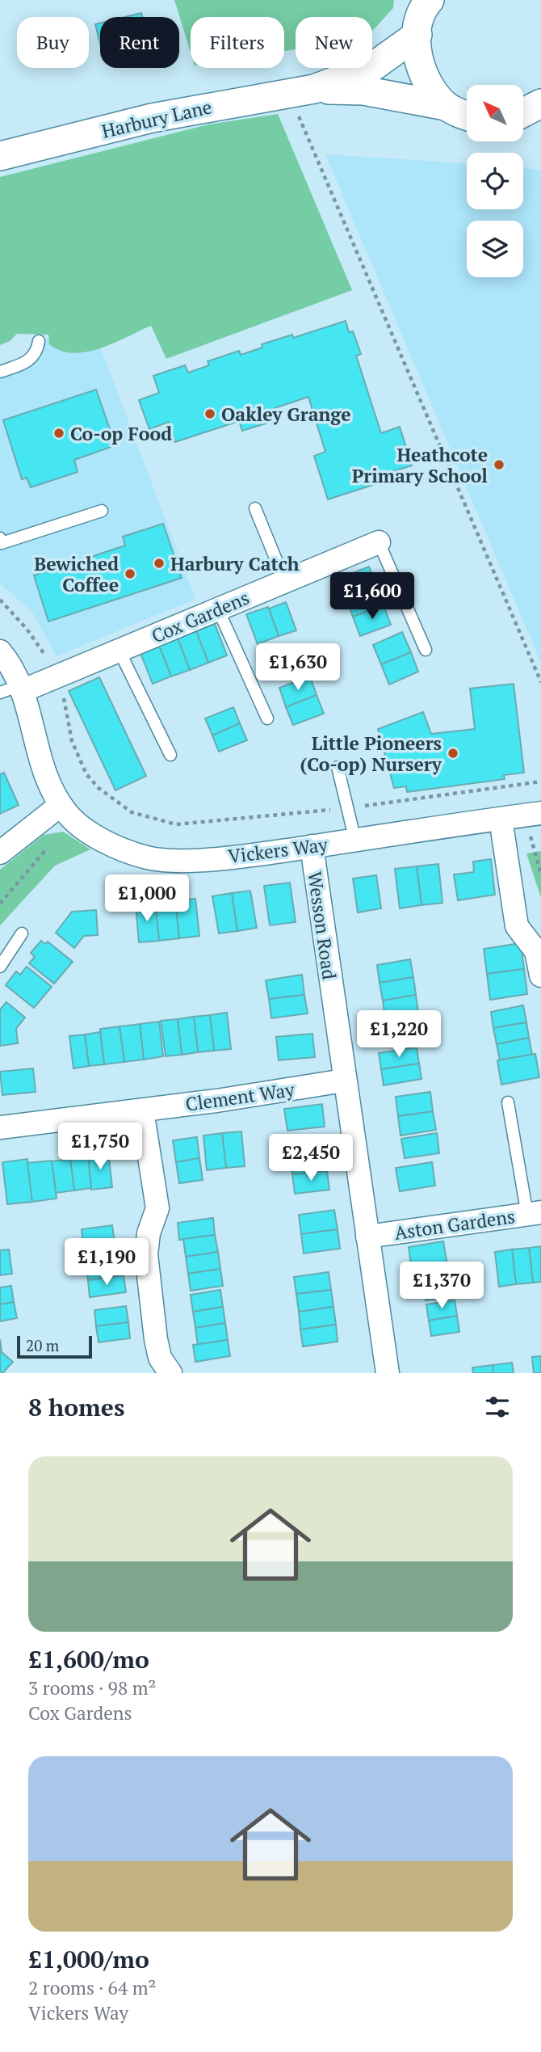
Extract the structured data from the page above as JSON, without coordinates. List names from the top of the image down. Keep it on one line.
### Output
{"streets":{"street":["Harbury Lane","Cox Gardens","Vickers Way","Wesson Road","Clement Way","Aston Gardens"]},"crossings":[["Cox Gardens","Vickers Way"],["Vickers Way","Wesson Road"],["Wesson Road","Clement Way"],["Wesson Road","Aston Gardens"]],"places":["Oakley Grange","Co-op Food","Heathcote Primary School","Harbury Catch","Bewiched Coffee","Little Pioneers (Co-op) Nursery"],"scale_bar":"20 m","north":"top left","page":{"chip":["Buy","Rent","Filters","New"],"price":["£1,600","£1,630","£1,000","£1,220","£1,750","£2,450","£1,190","£1,370"],"scale":"20 m","heading":"8 homes","list":[{"name":"£1,600/mo","note":"3 rooms · 98 m² · Cox Gardens"},{"name":"£1,000/mo","note":"2 rooms · 64 m² · Vickers Way"}]}}
